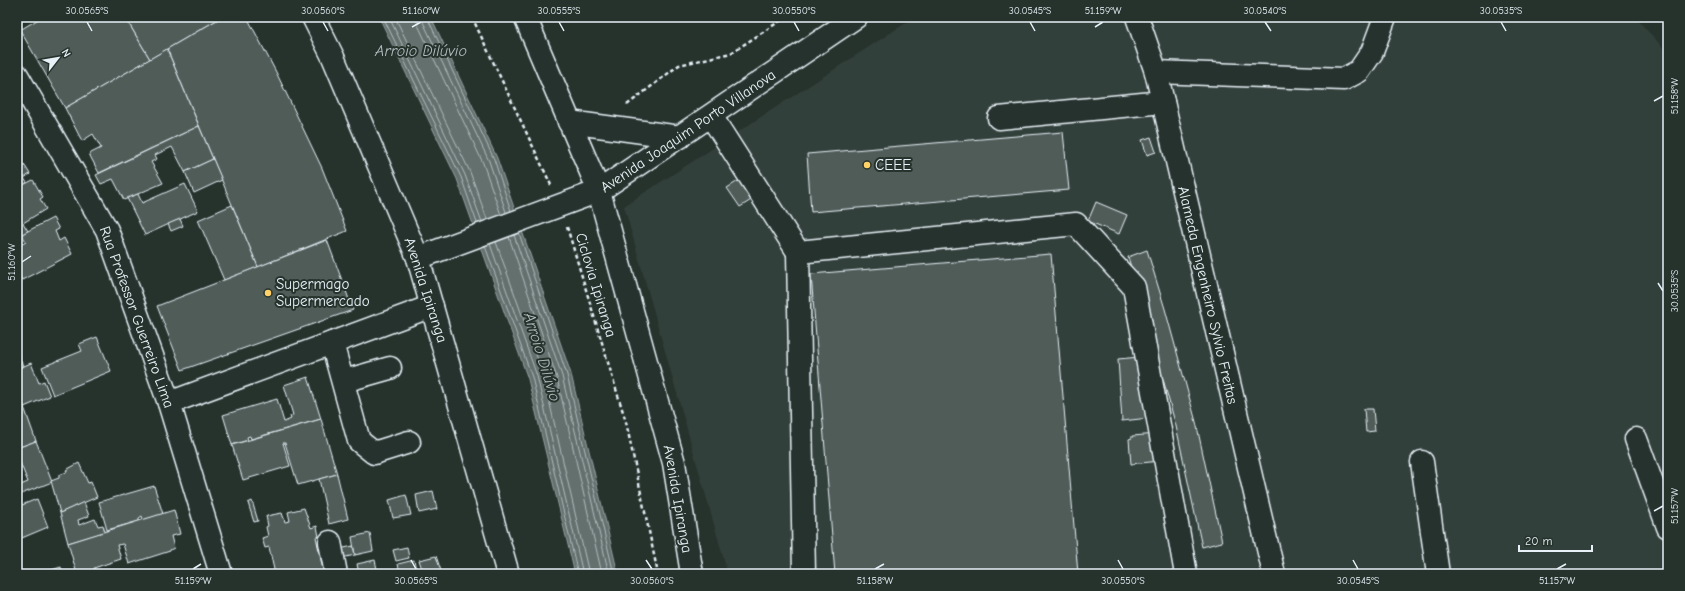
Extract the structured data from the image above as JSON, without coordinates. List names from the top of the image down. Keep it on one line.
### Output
{"streets":{"main road":["Avenida Joaquim Porto Villanova","Avenida Ipiranga","Alameda Engenheiro Sylvio Freitas","Rua Professor Guerreiro Lima"],"path":["Ciclovia Ipiranga"]},"crossings":[["Avenida Joaquim Porto Villanova","Ciclovia Ipiranga"],["Avenida Joaquim Porto Villanova","Avenida Ipiranga"]],"water":["Arroio Dilúvio"],"places":["CEEE","Supermago Supermercado"],"scale_bar":"20 m","north":"top right","coordinates":["30.0565°S","30.0560°S","51.160°W","30.0555°S","30.0550°S","30.0545°S","51.159°W","30.0540°S","30.0535°S","51.158°W","51.157°W"]}
